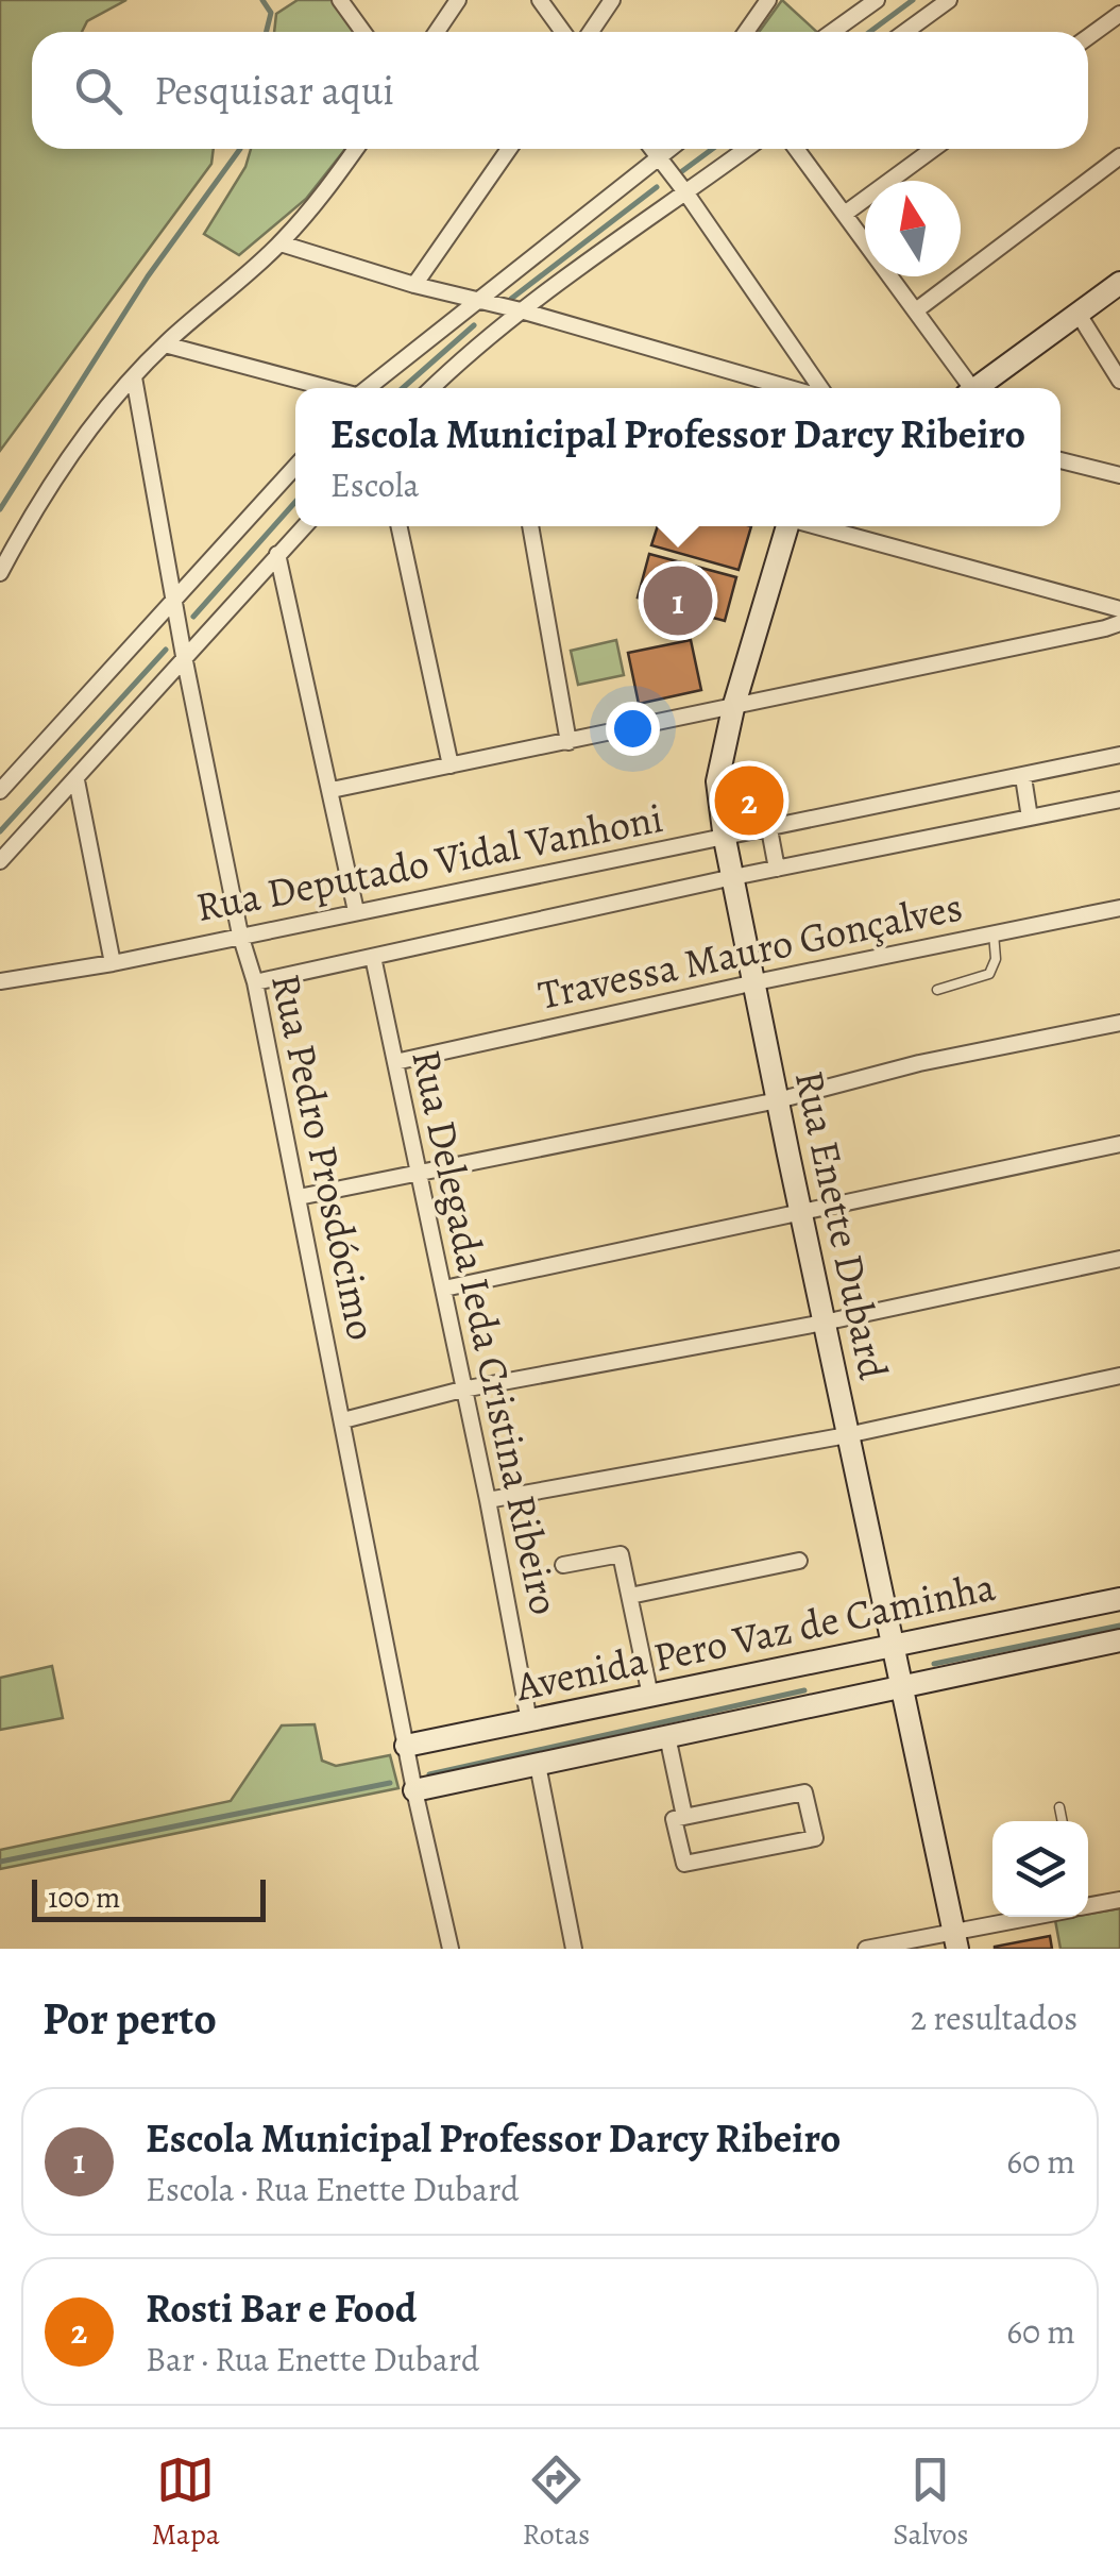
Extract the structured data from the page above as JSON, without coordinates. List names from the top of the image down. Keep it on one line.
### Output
{"streets":{"street":["Rua Deputado Vidal Vanhoni","Travessa Mauro Gonçalves","Rua Pedro Prosdócimo","Rua Enette Dubard","Rua Delegada Ieda Cristina Ribeiro","Avenida Pero Vaz de Caminha"]},"crossings":[["Rua Deputado Vidal Vanhoni","Rua Pedro Prosdócimo"],["Rua Deputado Vidal Vanhoni","Rua Enette Dubard"],["Rua Deputado Vidal Vanhoni","Rua Delegada Ieda Cristina Ribeiro"],["Travessa Mauro Gonçalves","Rua Enette Dubard"],["Travessa Mauro Gonçalves","Rua Delegada Ieda Cristina Ribeiro"],["Rua Pedro Prosdócimo","Avenida Pero Vaz de Caminha"],["Rua Enette Dubard","Avenida Pero Vaz de Caminha"],["Rua Delegada Ieda Cristina Ribeiro","Avenida Pero Vaz de Caminha"]],"scale_bar":"100 m","north":"top","page":{"search":"Pesquisar aqui","popup":["Escola Municipal Professor Darcy Ribeiro","Escola"],"pins":["1","2"],"scale":"100 m","heading":["Por perto","2 resultados"],"list":[{"mark":"1","name":"Escola Municipal Professor Darcy Ribeiro","note":"Escola · Rua Enette Dubard","value":"60 m"},{"mark":"2","name":"Rosti Bar e Food","note":"Bar · Rua Enette Dubard","value":"60 m"}],"nav":["Mapa","Rotas","Salvos"]}}
